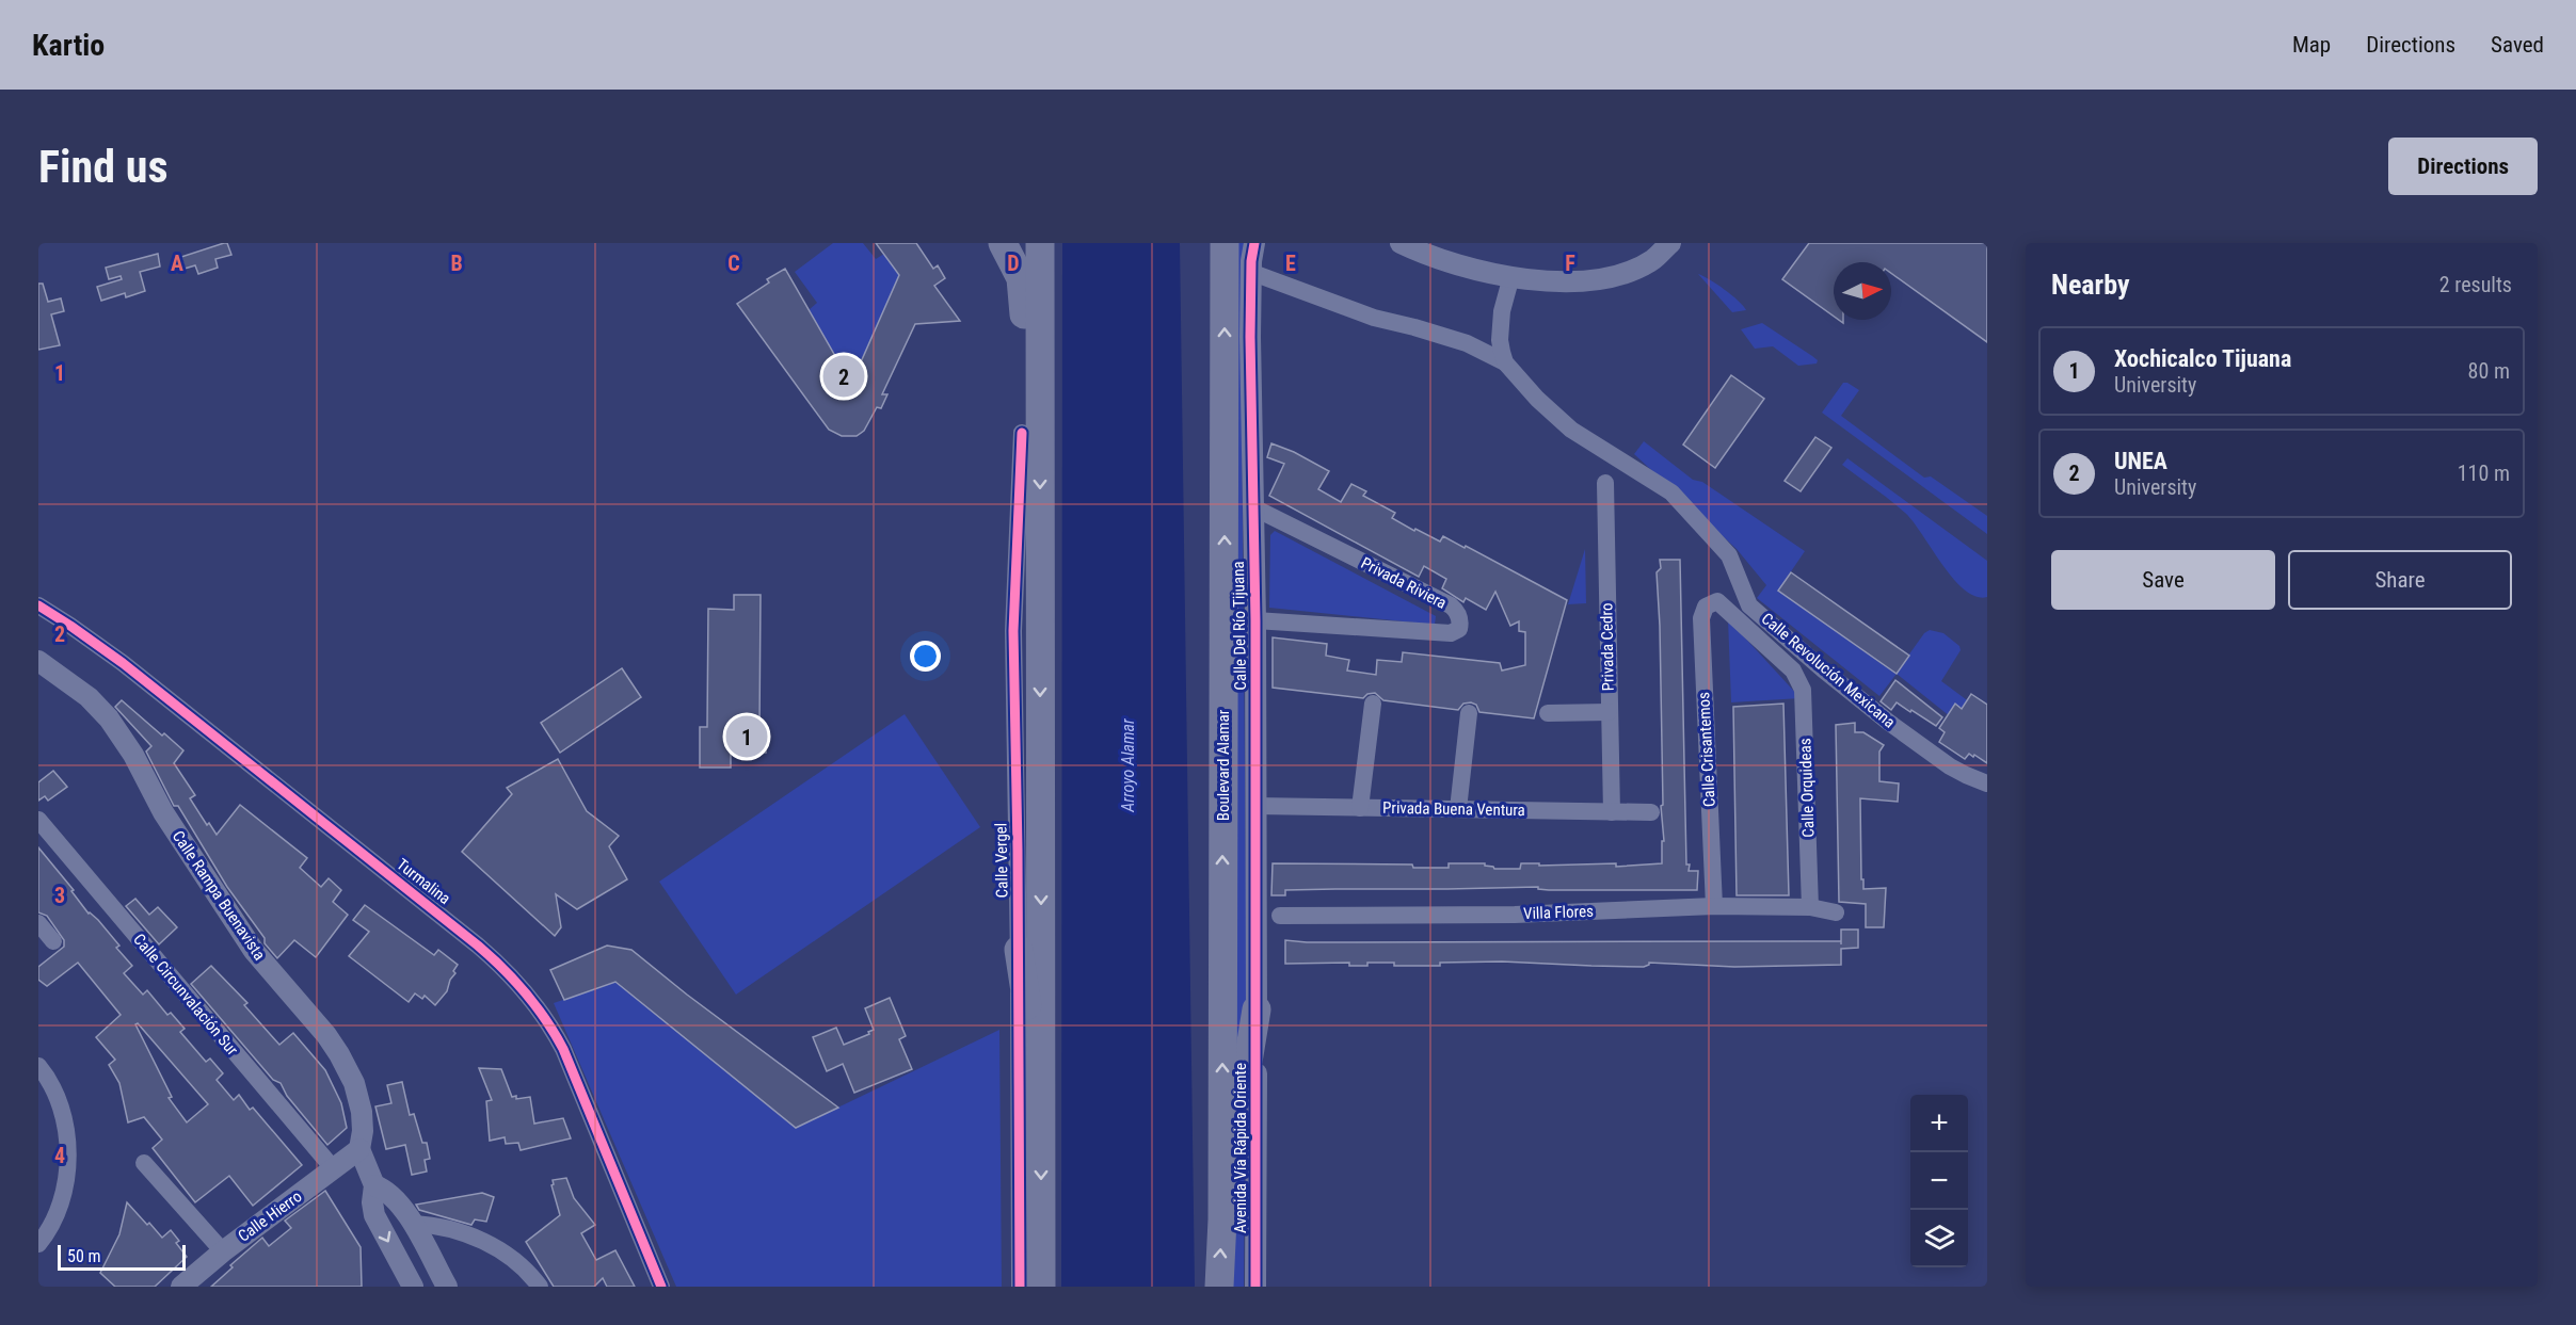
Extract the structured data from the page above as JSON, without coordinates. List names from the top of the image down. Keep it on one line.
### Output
{"streets":{"highway":["Boulevard Alamar"],"street":["Privada Riviera","Calle Del Río Tijuana","Privada Cedro","Calle Revolución Mexicana","Calle Crisantemos","Calle Orquideas","Privada Buena Ventura","Calle Vergel","Turmalina","Calle Rampa Buenavista","Villa Flores","Calle Circunvalación Sur","Avenida Vía Rápida Oriente","Calle Hierro"]},"crossings":[["Privada Riviera","Calle Del Río Tijuana"],["Calle Del Río Tijuana","Privada Buena Ventura"],["Calle Del Río Tijuana","Villa Flores"],["Calle Del Río Tijuana","Avenida Vía Rápida Oriente"],["Privada Cedro","Privada Buena Ventura"],["Calle Crisantemos","Calle Orquideas"],["Calle Crisantemos","Villa Flores"],["Calle Orquideas","Villa Flores"],["Calle Rampa Buenavista","Calle Hierro"],["Calle Circunvalación Sur","Calle Hierro"]],"water":["Arroyo Alamar"],"scale_bar":"50 m","north":"right","page":{"header":"Kartio","nav":["Map","Directions","Saved"],"buttons":["Directions",["Save","Share"]],"title":"Find us","heading":["Nearby","2 results"],"list":[{"mark":"1","name":"Xochicalco Tijuana","note":"University","value":"80 m"},{"mark":"2","name":"UNEA","note":"University","value":"110 m"}],"pins":["2","1"],"map_buttons":["+","−"],"scale":"50 m"},"grid":{"columns":["A","B","C","D","E","F"],"rows":["1","2","3","4"]}}
